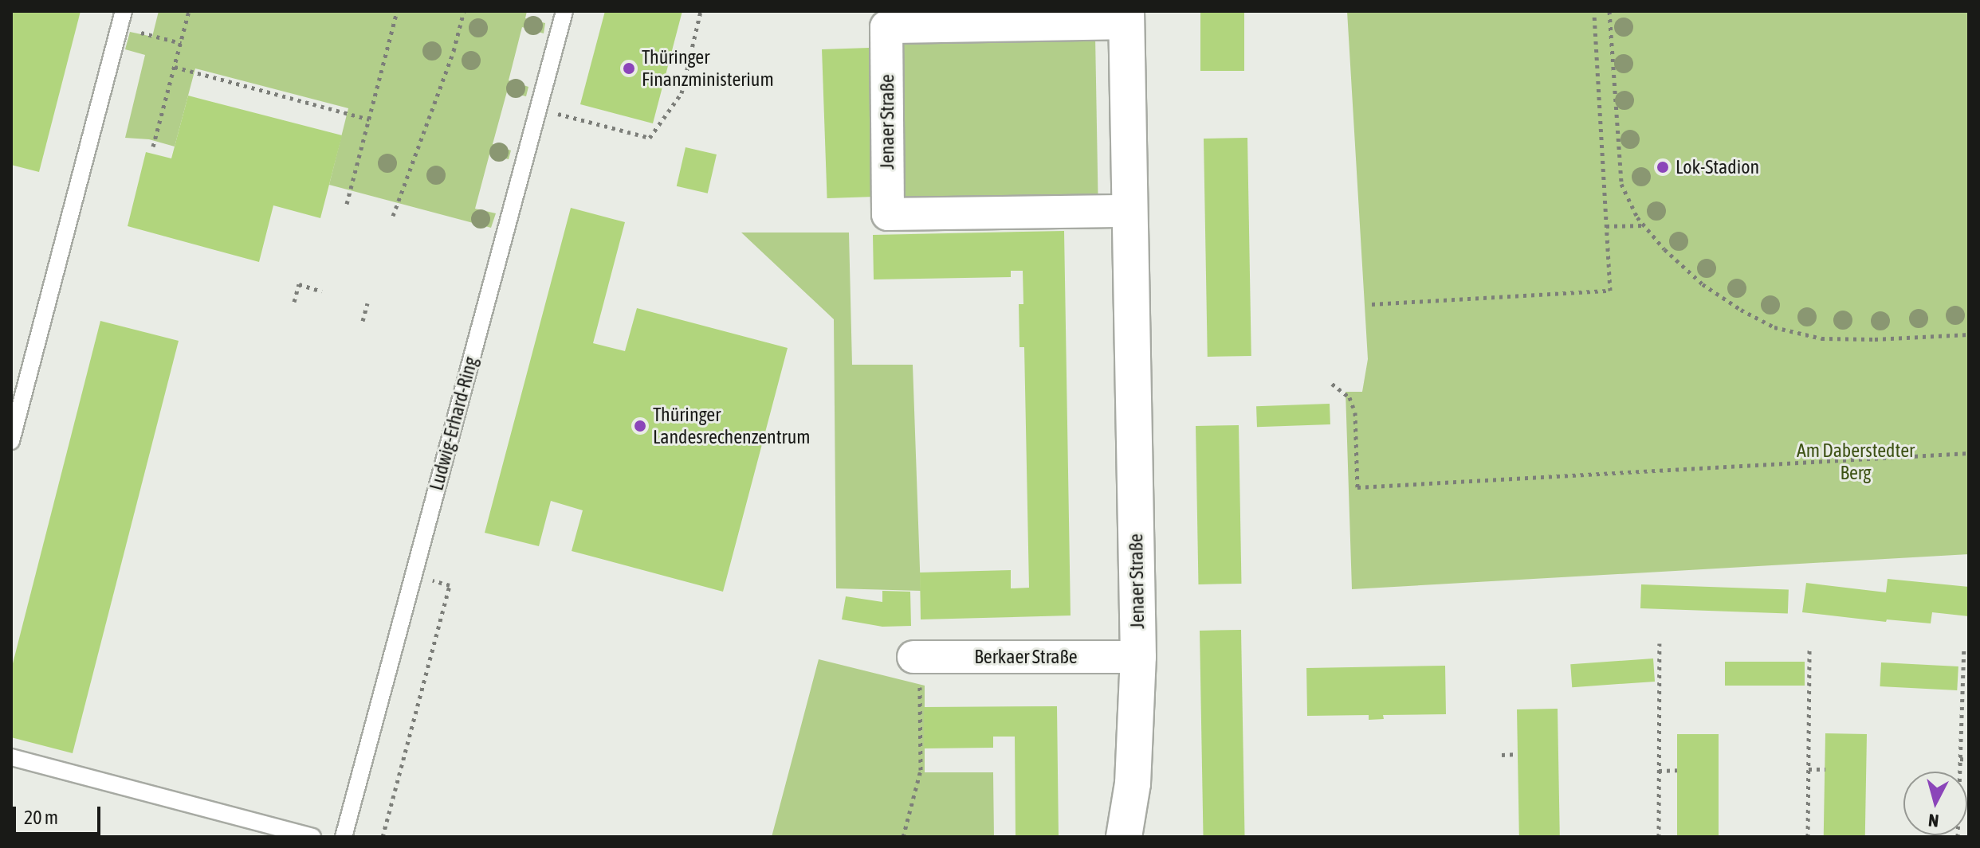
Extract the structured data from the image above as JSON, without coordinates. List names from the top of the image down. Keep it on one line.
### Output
{"streets":{"street":["Jenaer Straße","Berkaer Straße"],"lane":["Ludwig-Erhard-Ring"]},"crossings":[["Jenaer Straße","Berkaer Straße"]],"parks":["Am Daberstedter Berg"],"places":["Thüringer Finanzministerium","Lok-Stadion","Thüringer Landesrechenzentrum"],"scale_bar":"20 m","north":"bottom"}
